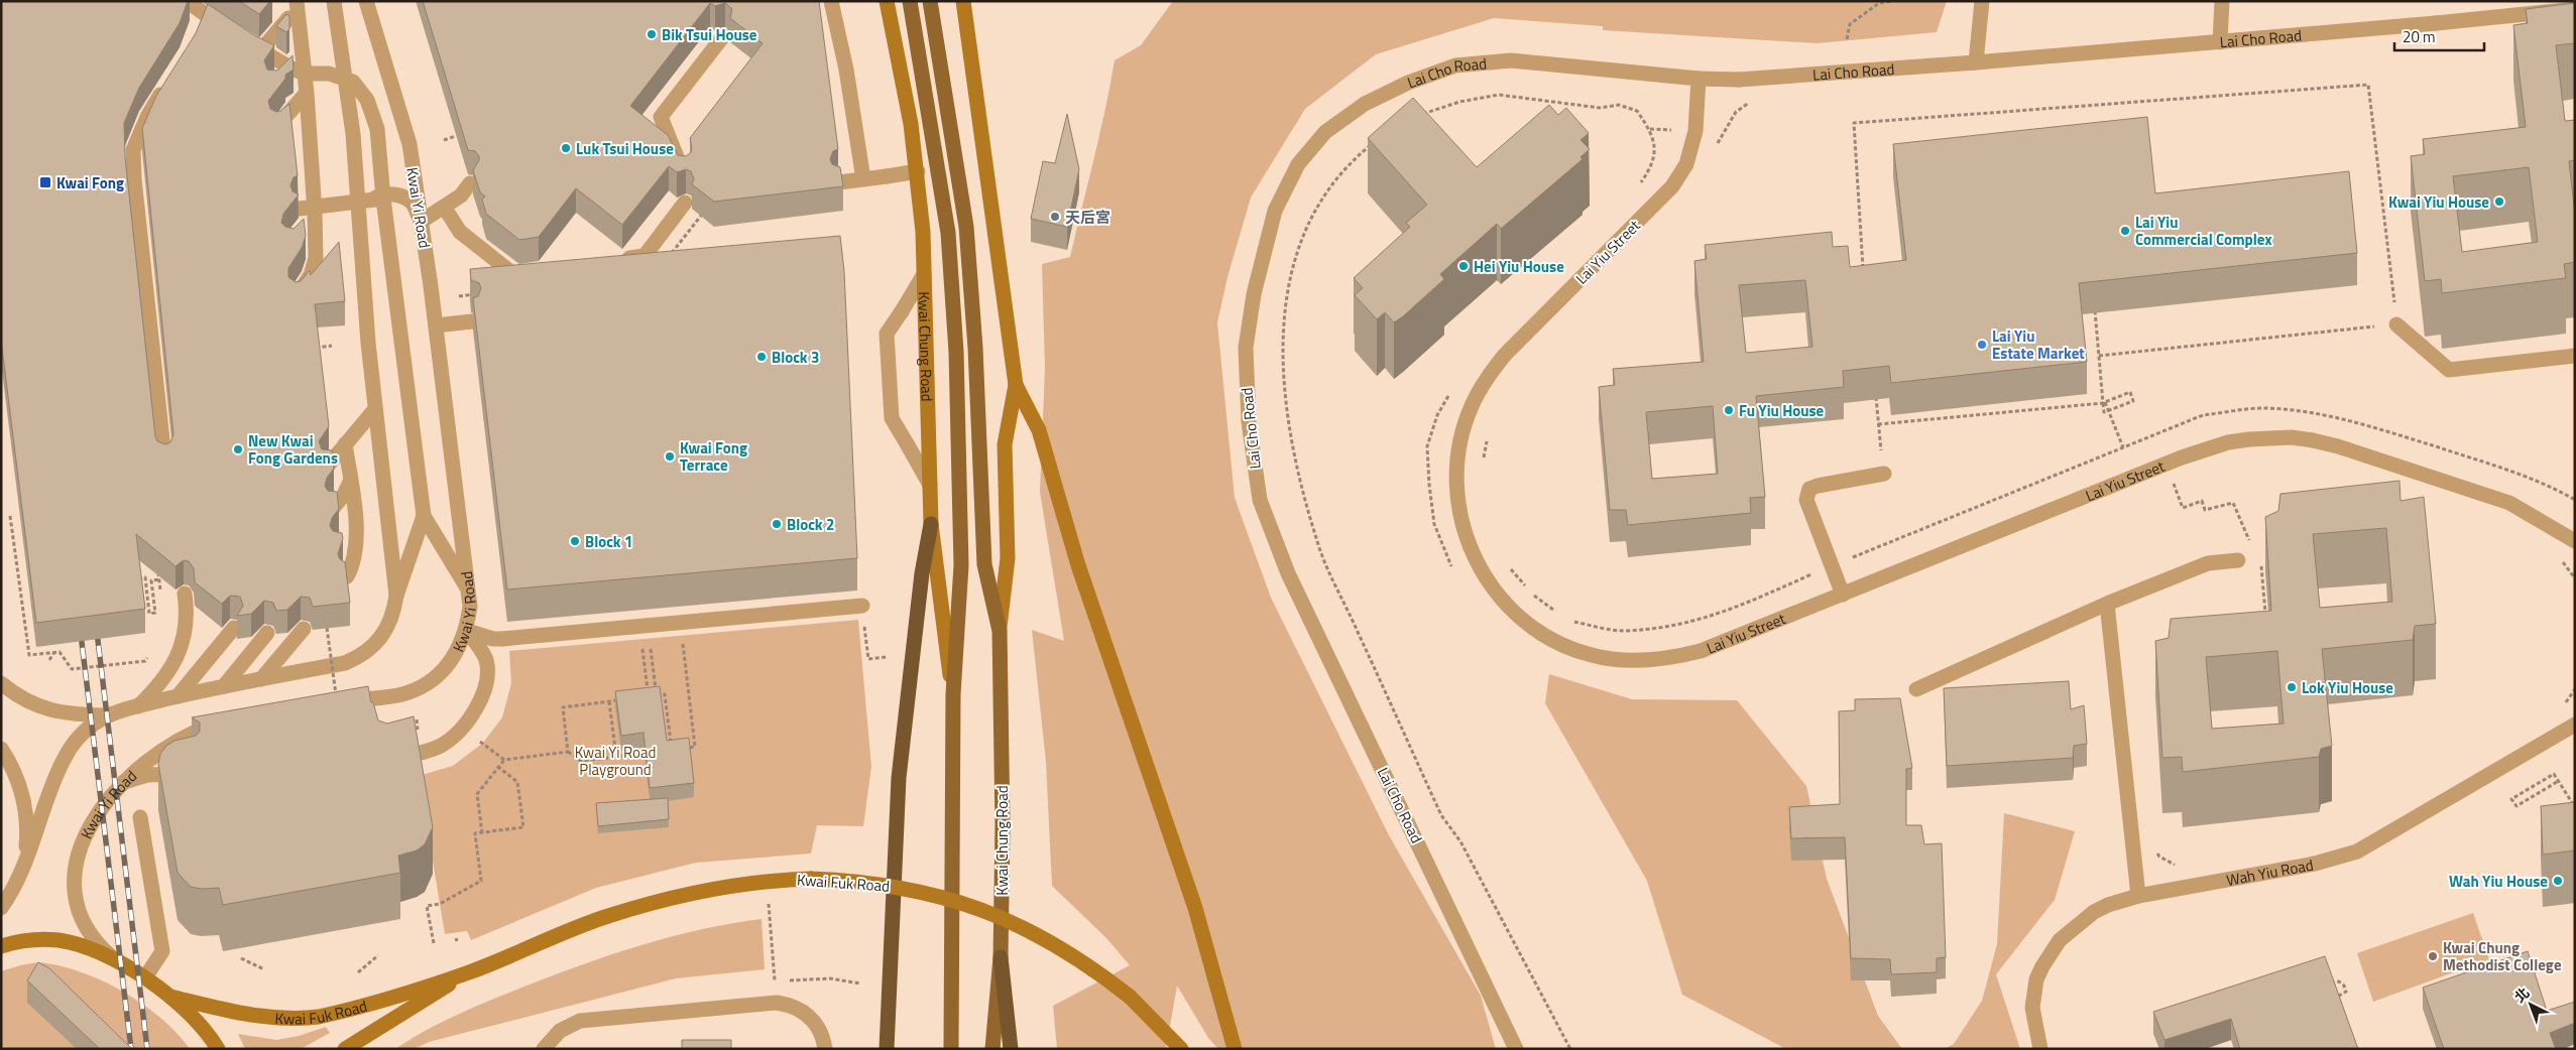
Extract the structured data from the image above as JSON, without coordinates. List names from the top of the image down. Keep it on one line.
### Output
{"streets":{"main road":["Kwai Chung Road","Kwai Fuk Road"],"street":["Lai Cho Road","Kwai Yi Road","Lai Yiu Street","Wah Yiu Road"]},"crossings":[["Lai Cho Road","Lai Yiu Street"]],"parks":["Kwai Yi Road Playground"],"places":{"other":["Bik Tsui House","Luk Tsui House","Kwai Yiu House","天后宮","Lai Yiu Commercial Complex","Hei Yiu House","Lai Yiu Estate Market","Block 3","Fu Yiu House","New Kwai Fong Gardens","Kwai Fong Terrace","Block 2","Block 1","Lok Yiu House","Wah Yiu House","Kwai Chung Methodist College"],"transit":["Kwai Fong"]},"scale_bar":"20 m","north":"top left"}
